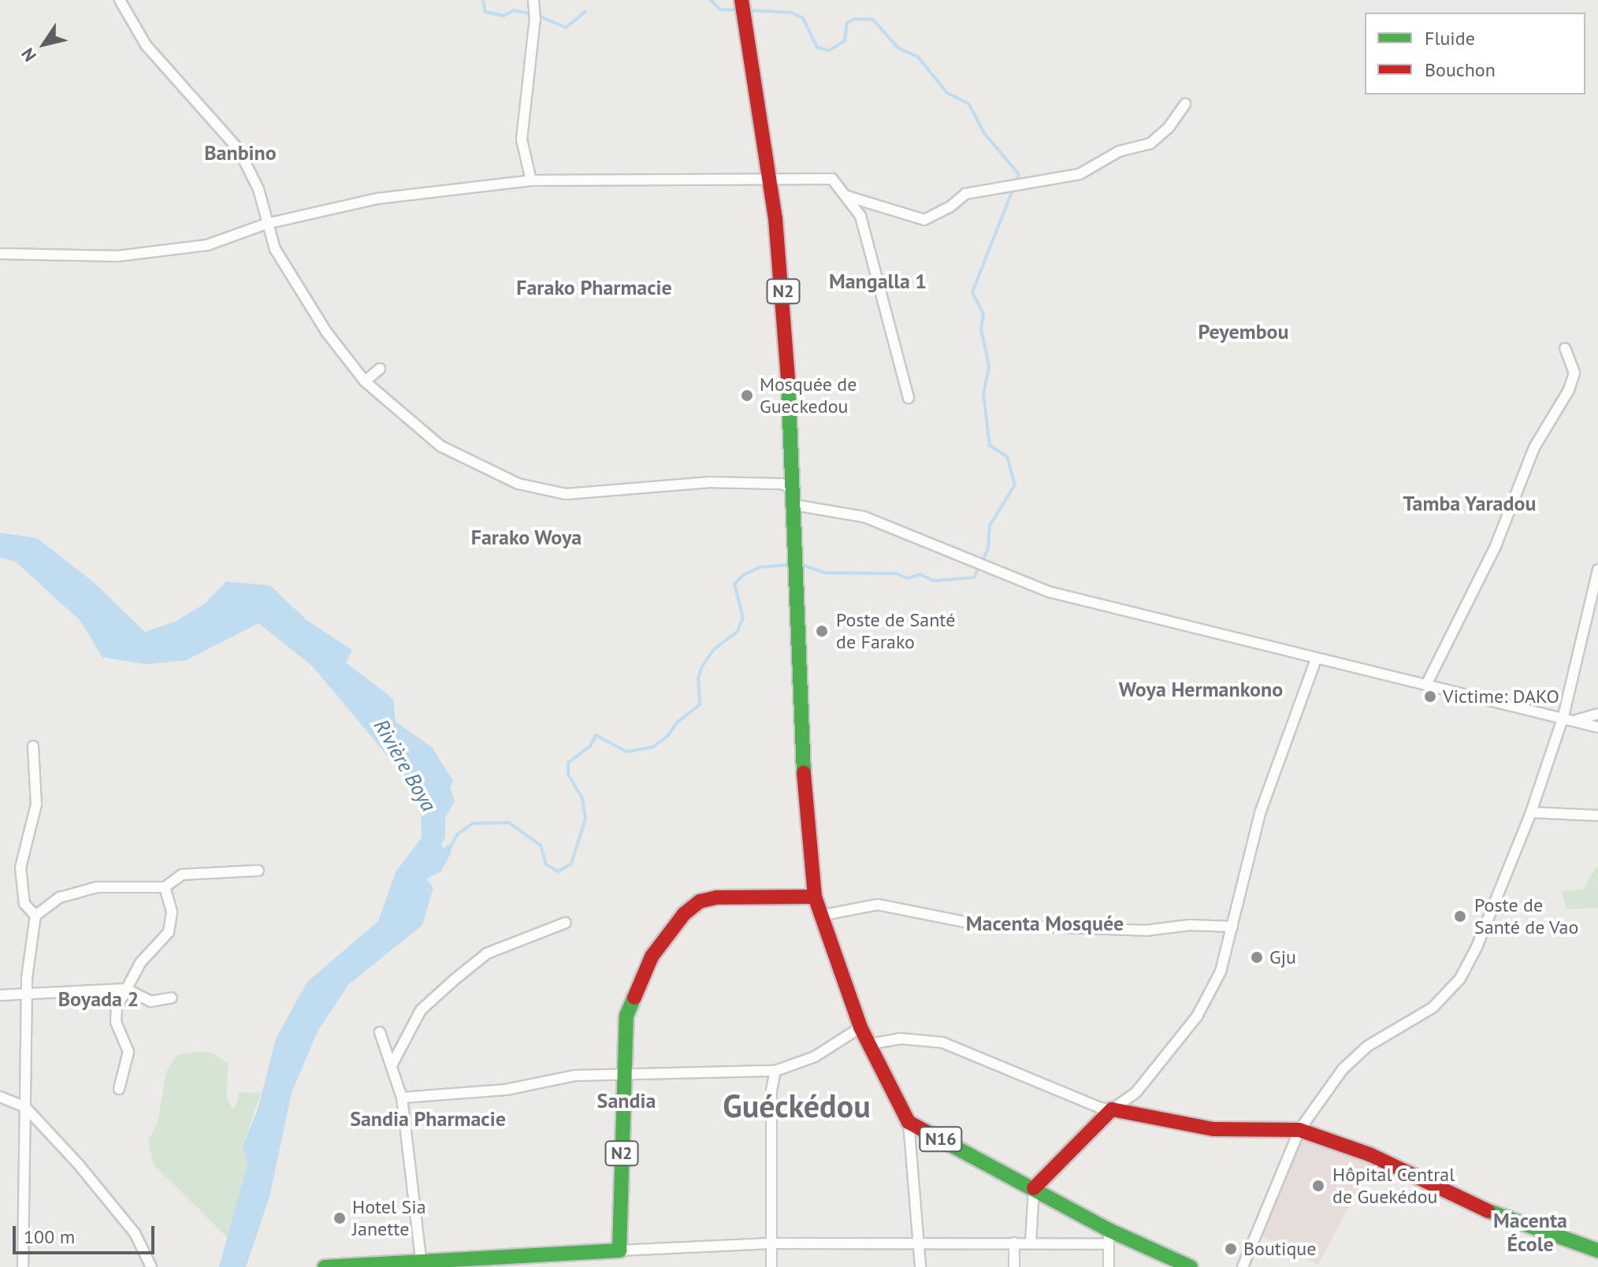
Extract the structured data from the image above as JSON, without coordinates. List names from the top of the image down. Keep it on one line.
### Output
{"streets":{"main road":["N2","N16"]},"crossings":[["N2","N16"]],"districts":["Banbino","Mangalla 1","Farako Pharmacie","Peyembou","Tamba Yaradou","Farako Woya","Woya Hermankono","Macenta Mosquée","Boyada 2","Sandia","Guéckédou","Sandia Pharmacie","Macenta École"],"water":["Rivière Boya"],"places":["Mosquée de Gueckedou","Poste de Santé de Farako","Victime: DAKO","Poste de Santé de Vao","Gju","Hôpital Central de Guekédou","Hotel Sia Janette","Boutique"],"legend":["Fluide","Bouchon"],"scale_bar":"100 m","north":"bottom left"}
